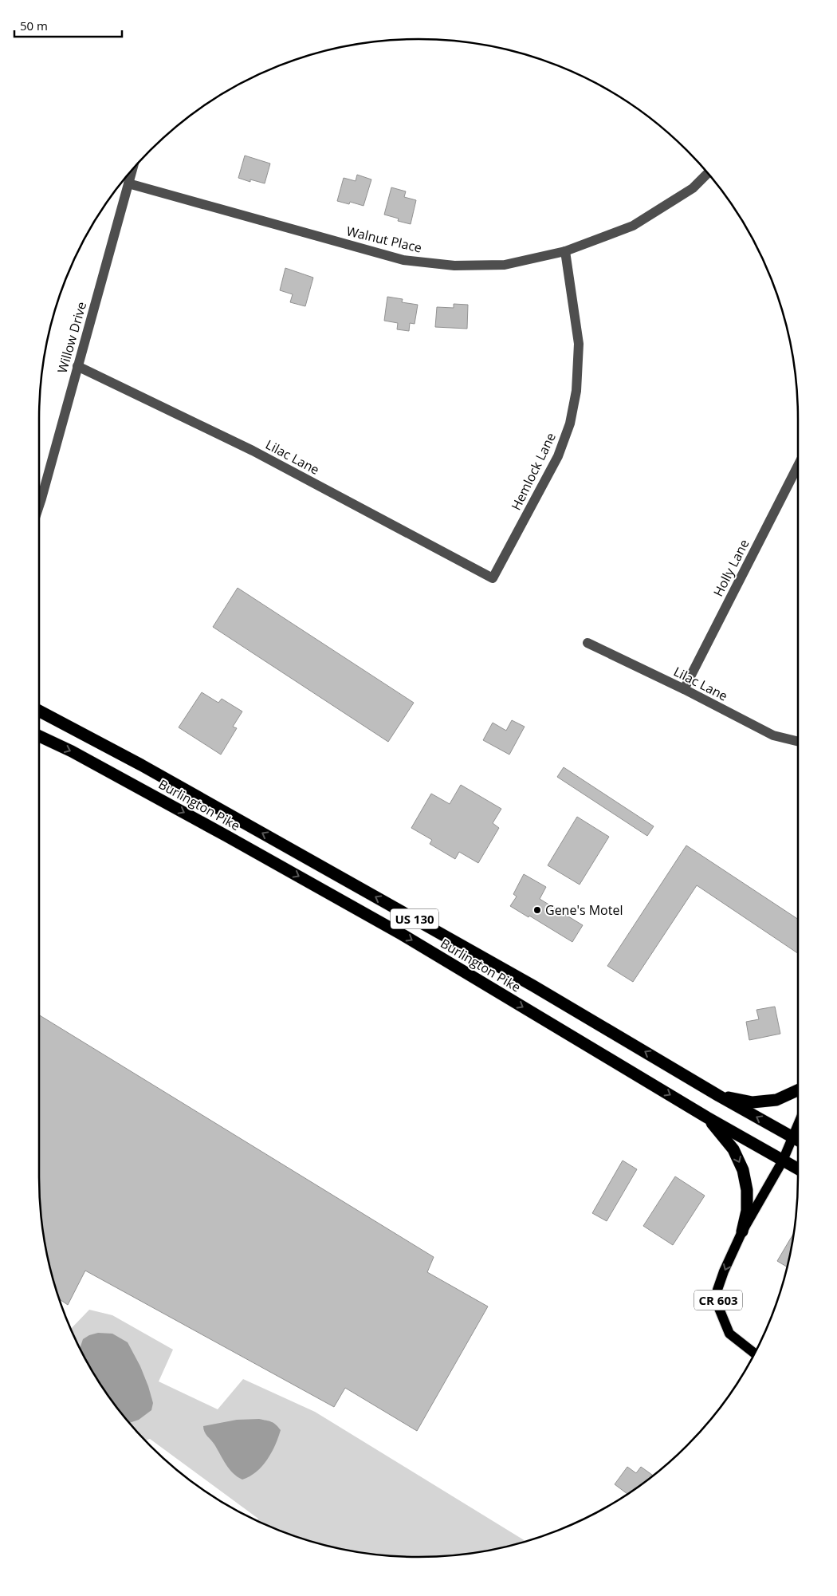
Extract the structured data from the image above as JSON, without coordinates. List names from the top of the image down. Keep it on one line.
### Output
{"streets":{"highway":["Burlington Pike","US 130"],"main road":["CR 603"],"street":["Walnut Place","Willow Drive","Lilac Lane","Hemlock Lane","Holly Lane"]},"crossings":[["Walnut Place","Willow Drive"],["Walnut Place","Hemlock Lane"],["Willow Drive","Lilac Lane"],["Lilac Lane","Hemlock Lane"],["Lilac Lane","Holly Lane"],["Burlington Pike","CR 603"]],"places":["Gene's Motel"],"scale_bar":"50 m"}
